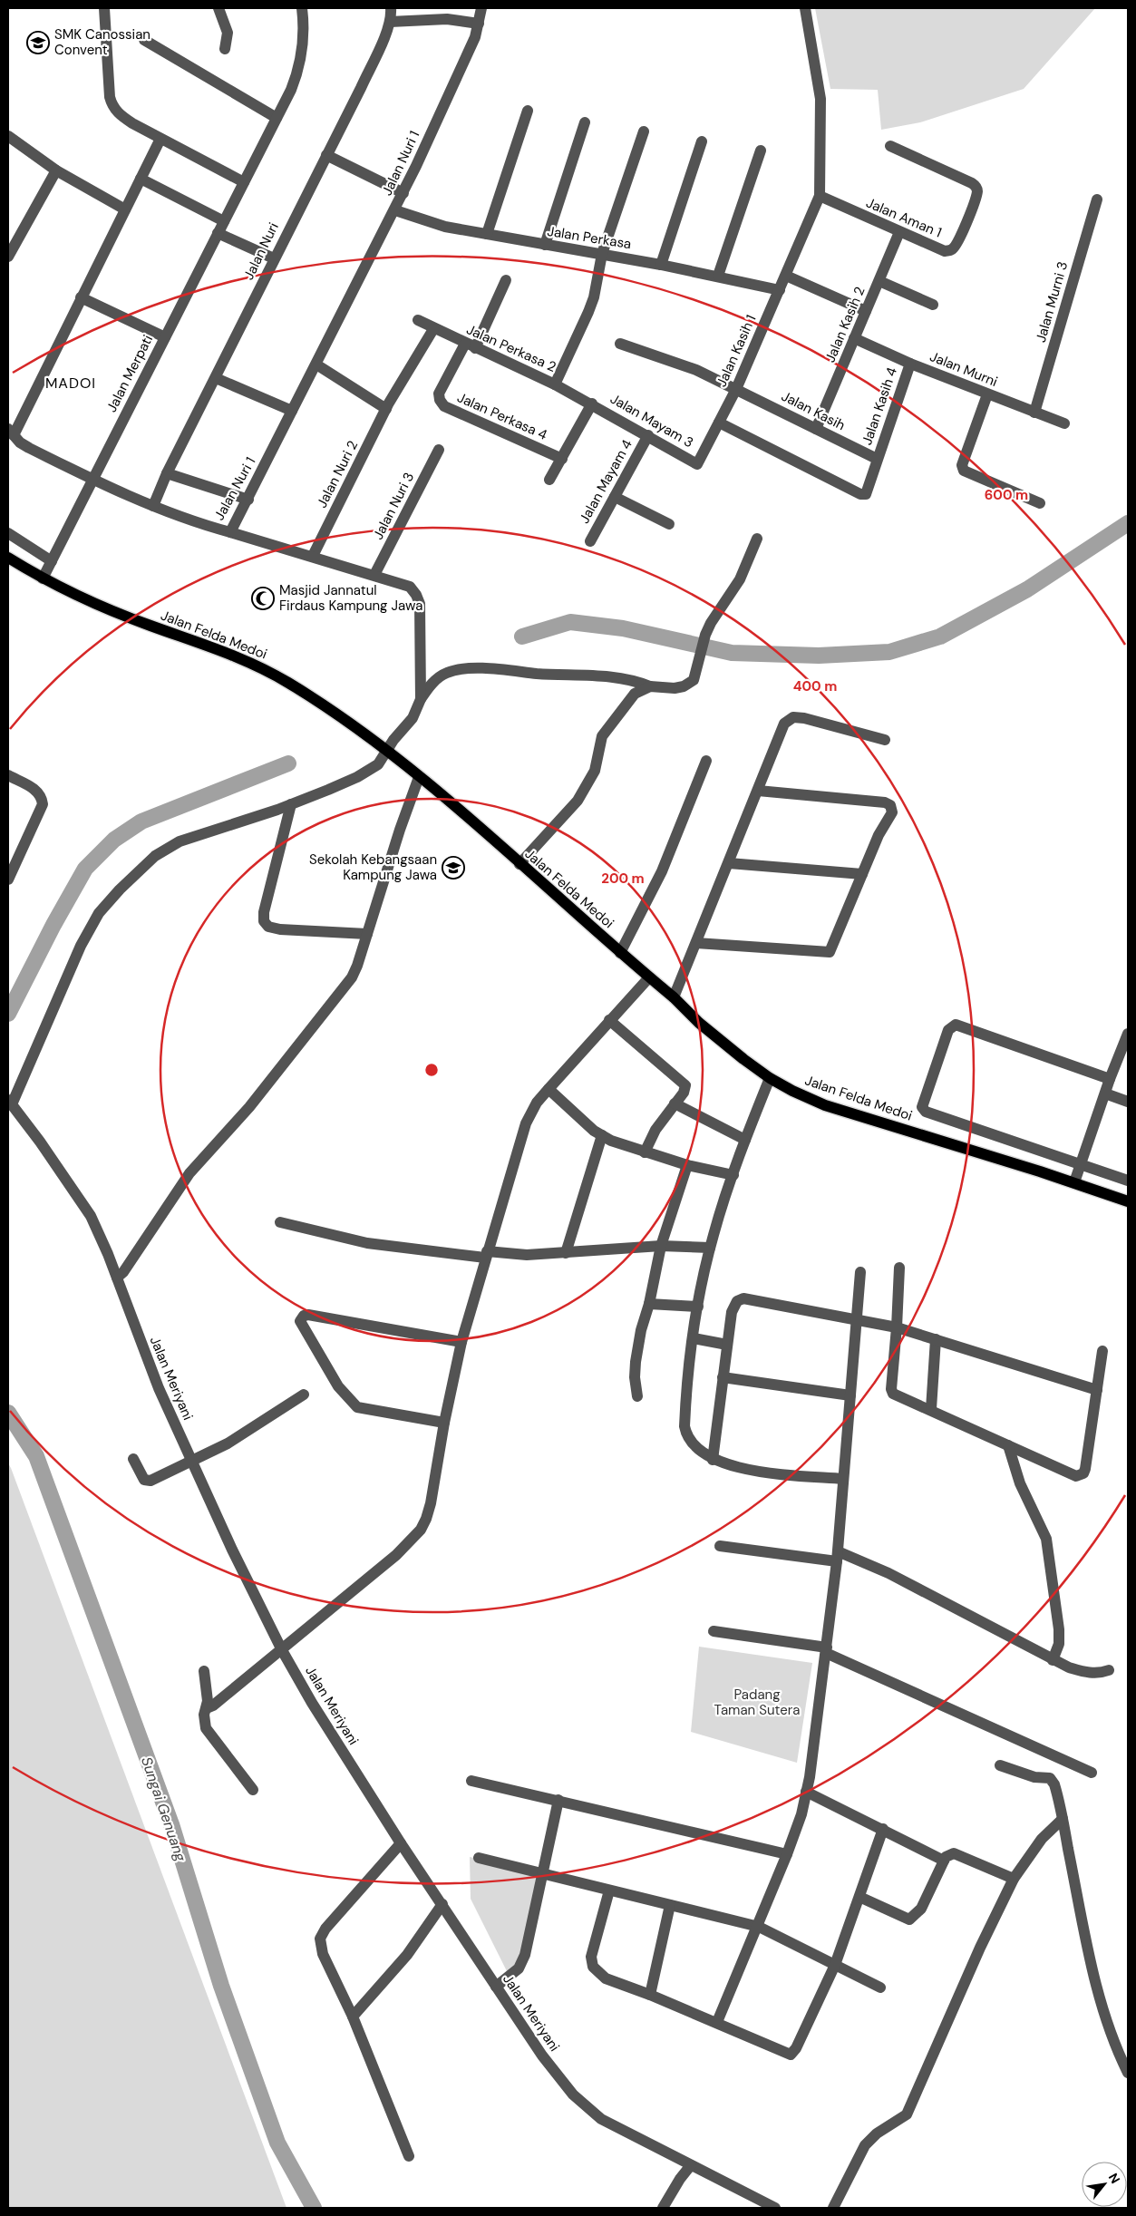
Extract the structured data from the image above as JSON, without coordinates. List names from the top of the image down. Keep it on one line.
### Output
{"streets":{"main road":["Jalan Felda Medoi"],"street":["Jalan Nuri 1","Jalan Aman 1","Jalan Perkasa","Jalan Nuri","Jalan Murni 3","Jalan Kasih 2","Jalan Perkasa 2","Jalan Kasih 1","Jalan Murni","Jalan Merpati","Jalan Kasih 4","Jalan Kasih","Jalan Perkasa 4","Jalan Mayam 3","Jalan Nuri 2","Jalan Mayam 4","Jalan Nuri 3","Jalan Meriyani"]},"crossings":[["Jalan Nuri 1","Jalan Perkasa"],["Jalan Nuri 1","Jalan Nuri"],["Jalan Nuri 1","Jalan Merpati"],["Jalan Aman 1","Jalan Kasih 2"],["Jalan Aman 1","Jalan Kasih 1"],["Jalan Perkasa","Jalan Kasih 1"],["Jalan Murni 3","Jalan Murni"],["Jalan Kasih 2","Jalan Murni"],["Jalan Kasih 2","Jalan Kasih"],["Jalan Perkasa 2","Jalan Perkasa 4"],["Jalan Perkasa 2","Jalan Mayam 3"],["Jalan Perkasa 2","Jalan Nuri 2"],["Jalan Kasih 1","Jalan Kasih 4"],["Jalan Kasih 1","Jalan Kasih"],["Jalan Kasih 1","Jalan Mayam 3"],["Jalan Murni","Jalan Kasih 4"],["Jalan Merpati","Jalan Felda Medoi"],["Jalan Kasih 4","Jalan Kasih"],["Jalan Mayam 3","Jalan Mayam 4"]],"districts":["MADOI"],"water":["Sungai Genuang"],"parks":["Padang Taman Sutera"],"places":{"school or university":["SMK Canossian Convent","Sekolah Kebangsaan Kampung Jawa"],"mosque":["Masjid Jannatul Firdaus Kampung Jawa"]},"north":"top right","rings":["600 m","400 m","200 m"]}
